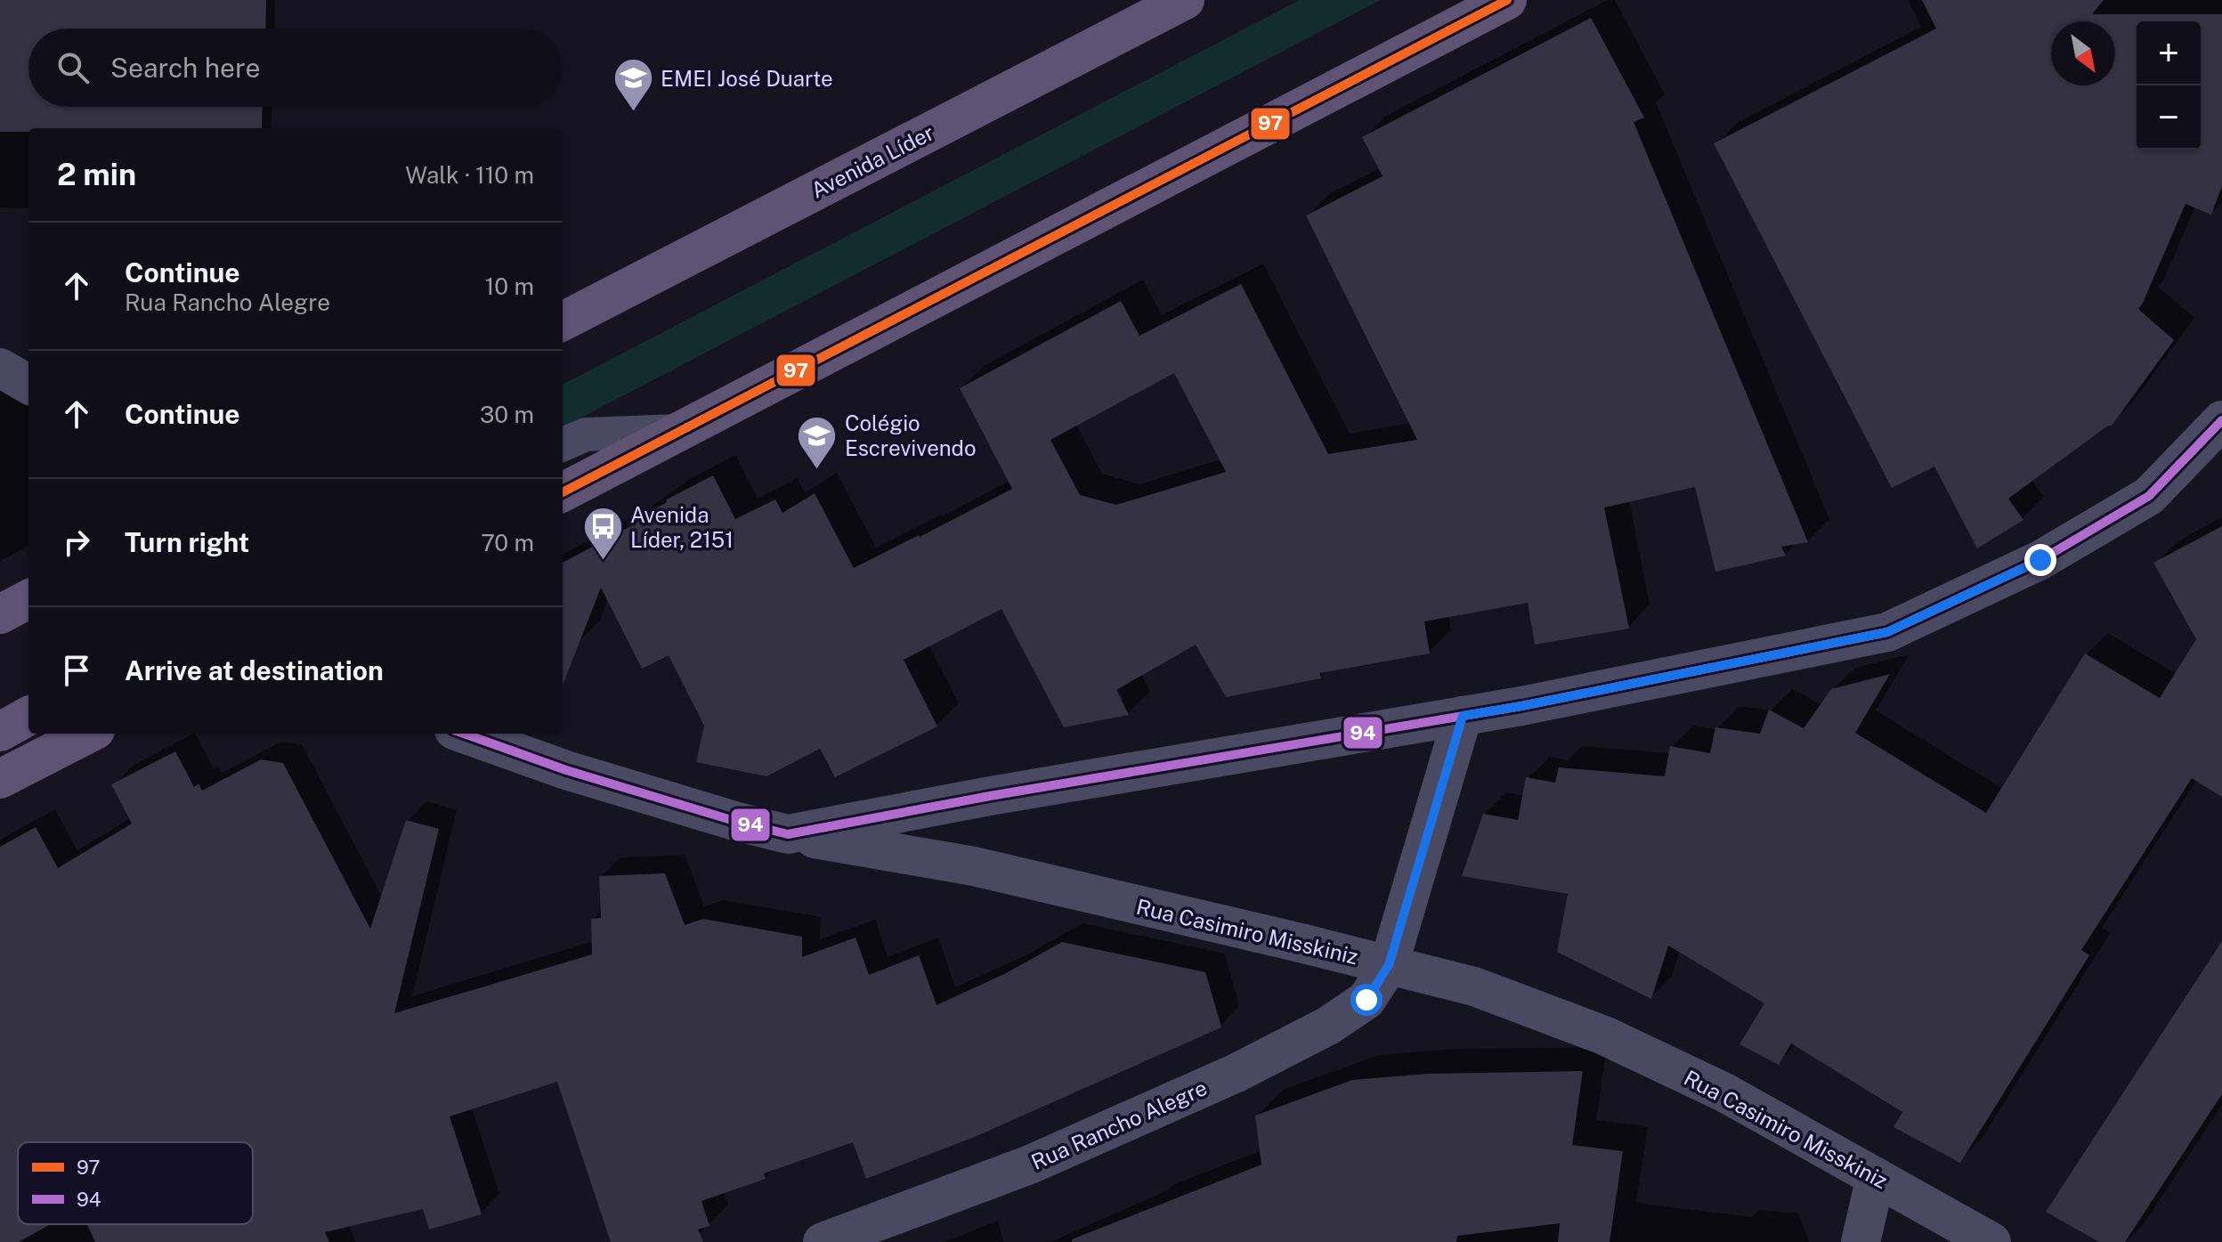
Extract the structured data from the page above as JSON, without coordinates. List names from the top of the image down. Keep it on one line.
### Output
{"streets":{"main road":["Avenida Líder"],"street":["Rua Casimiro Misskiniz","Rua Rancho Alegre"]},"crossings":[["Rua Casimiro Misskiniz","Rua Rancho Alegre"]],"places":{"school or university":["EMEI José Duarte","Colégio Escrevivendo"],"bus stop":["Avenida Líder, 2151"]},"lines":["transit line 97","transit line 94"],"legend":["97","94"],"north":"bottom right","page":{"map_buttons":["+","−"],"search":"Search here","heading":["2 min","Walk · 110 m"],"list":[["Continue","Rua Rancho Alegre","10 m"],["Continue","30 m"],["Turn right","70 m"],"Arrive at destination"]}}
